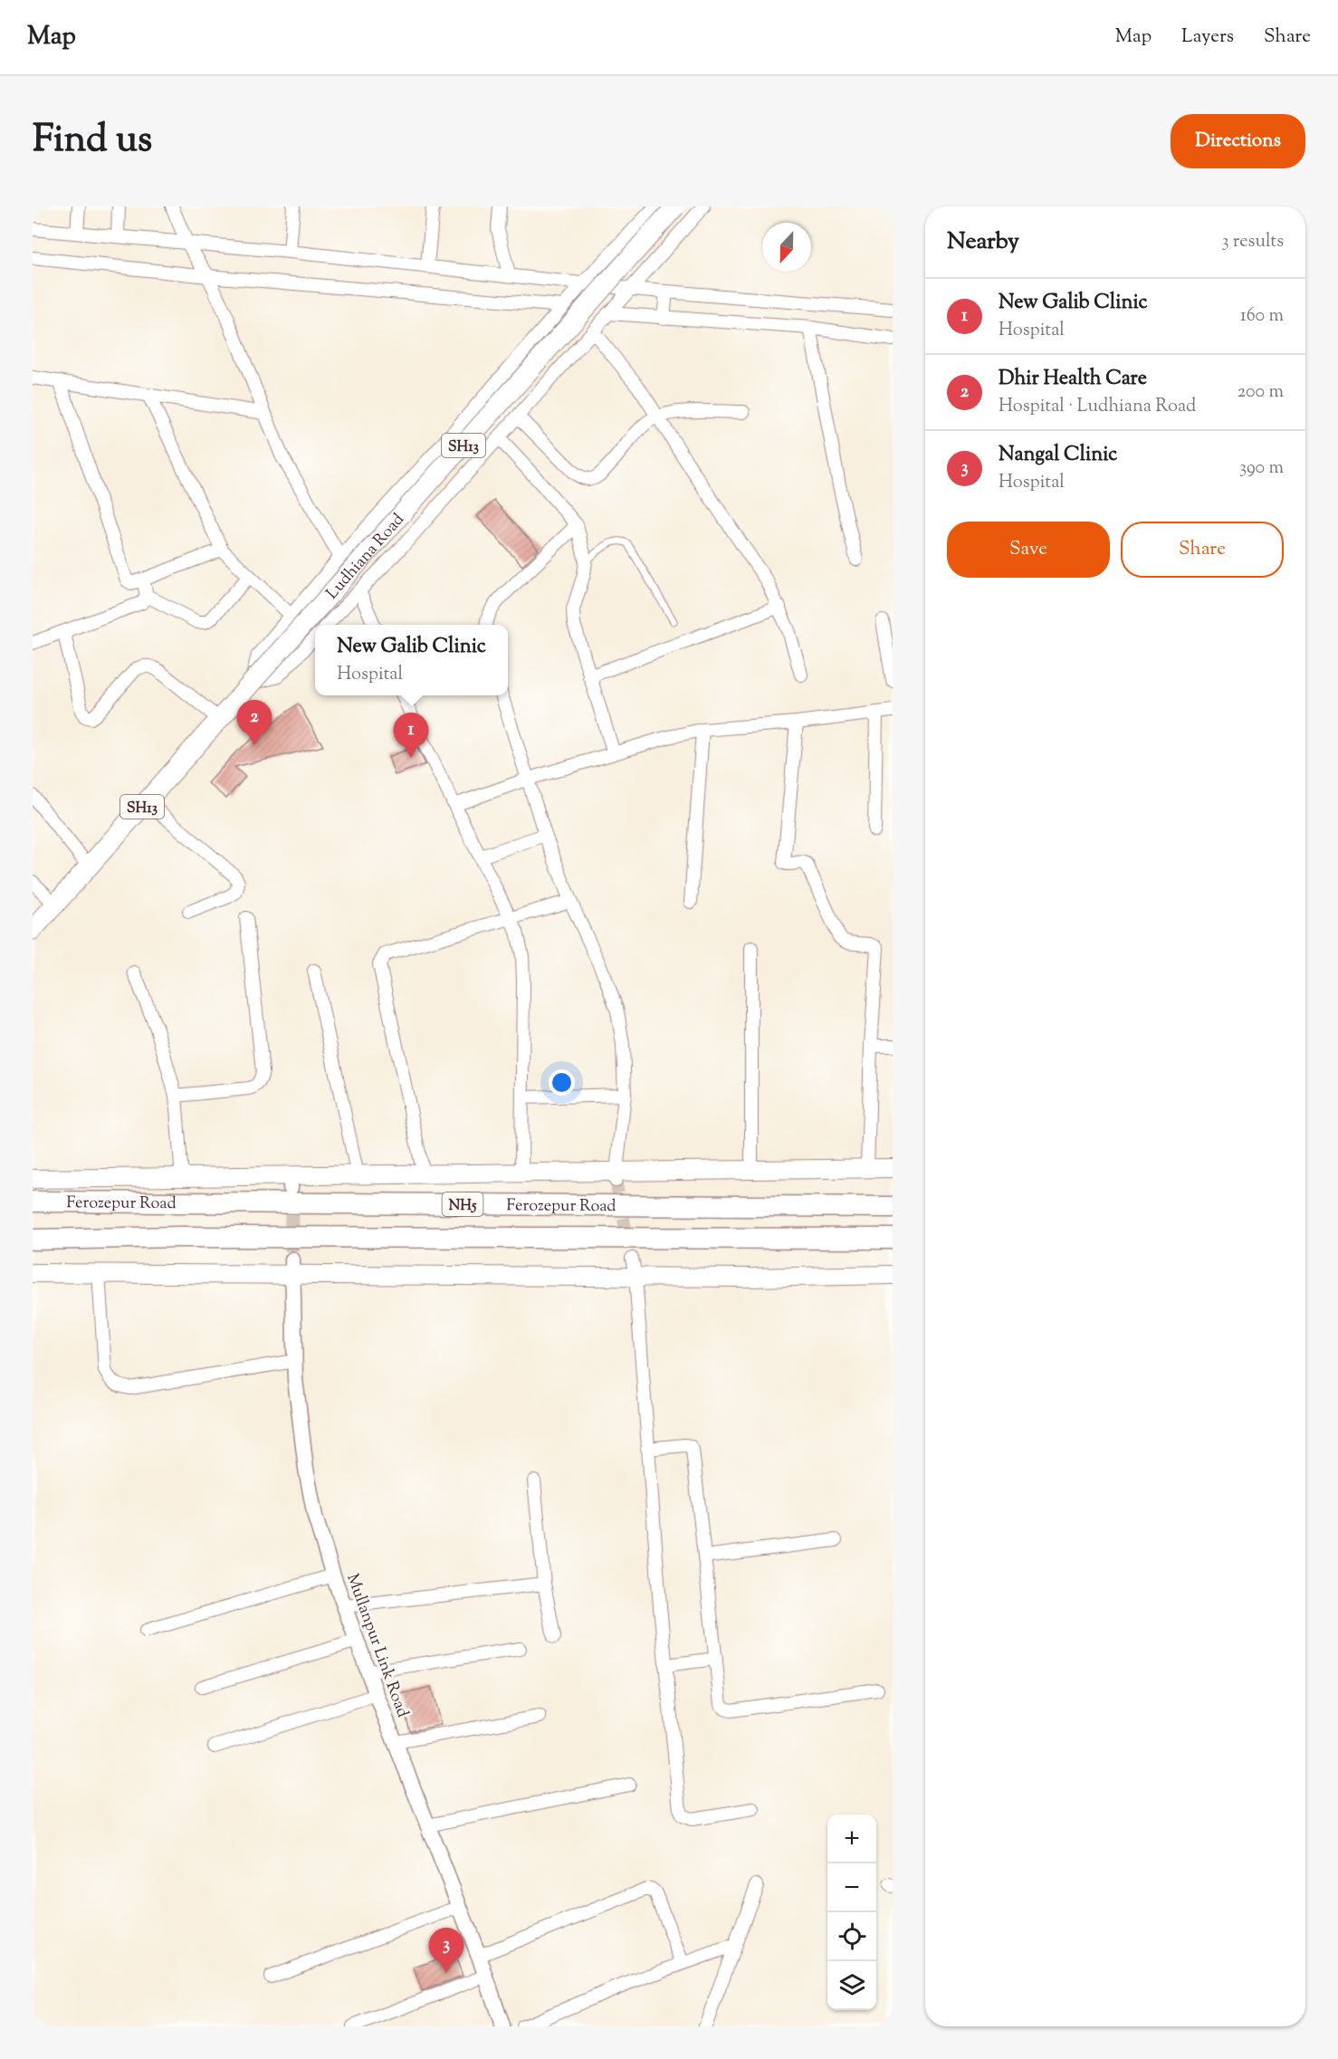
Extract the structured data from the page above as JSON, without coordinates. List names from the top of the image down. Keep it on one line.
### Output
{"streets":{"highway":["Ferozepur Road","NH5"],"main road":["SH13","Ludhiana Road"],"street":["Mullanpur Link Road"]},"north":"bottom","page":{"header":"Map","nav":["Map","Layers","Share"],"title":"Find us","buttons":["Directions",["Save","Share"]],"heading":["Nearby","3 results"],"list":[{"mark":"1","name":"New Galib Clinic","note":"Hospital","value":"160 m"},{"mark":"2","name":"Dhir Health Care","note":"Hospital · Ludhiana Road","value":"200 m"},{"mark":"3","name":"Nangal Clinic","note":"Hospital","value":"390 m"}],"popup":["New Galib Clinic","Hospital"],"pins":["2","1","3"],"map_buttons":["+","−"]}}
